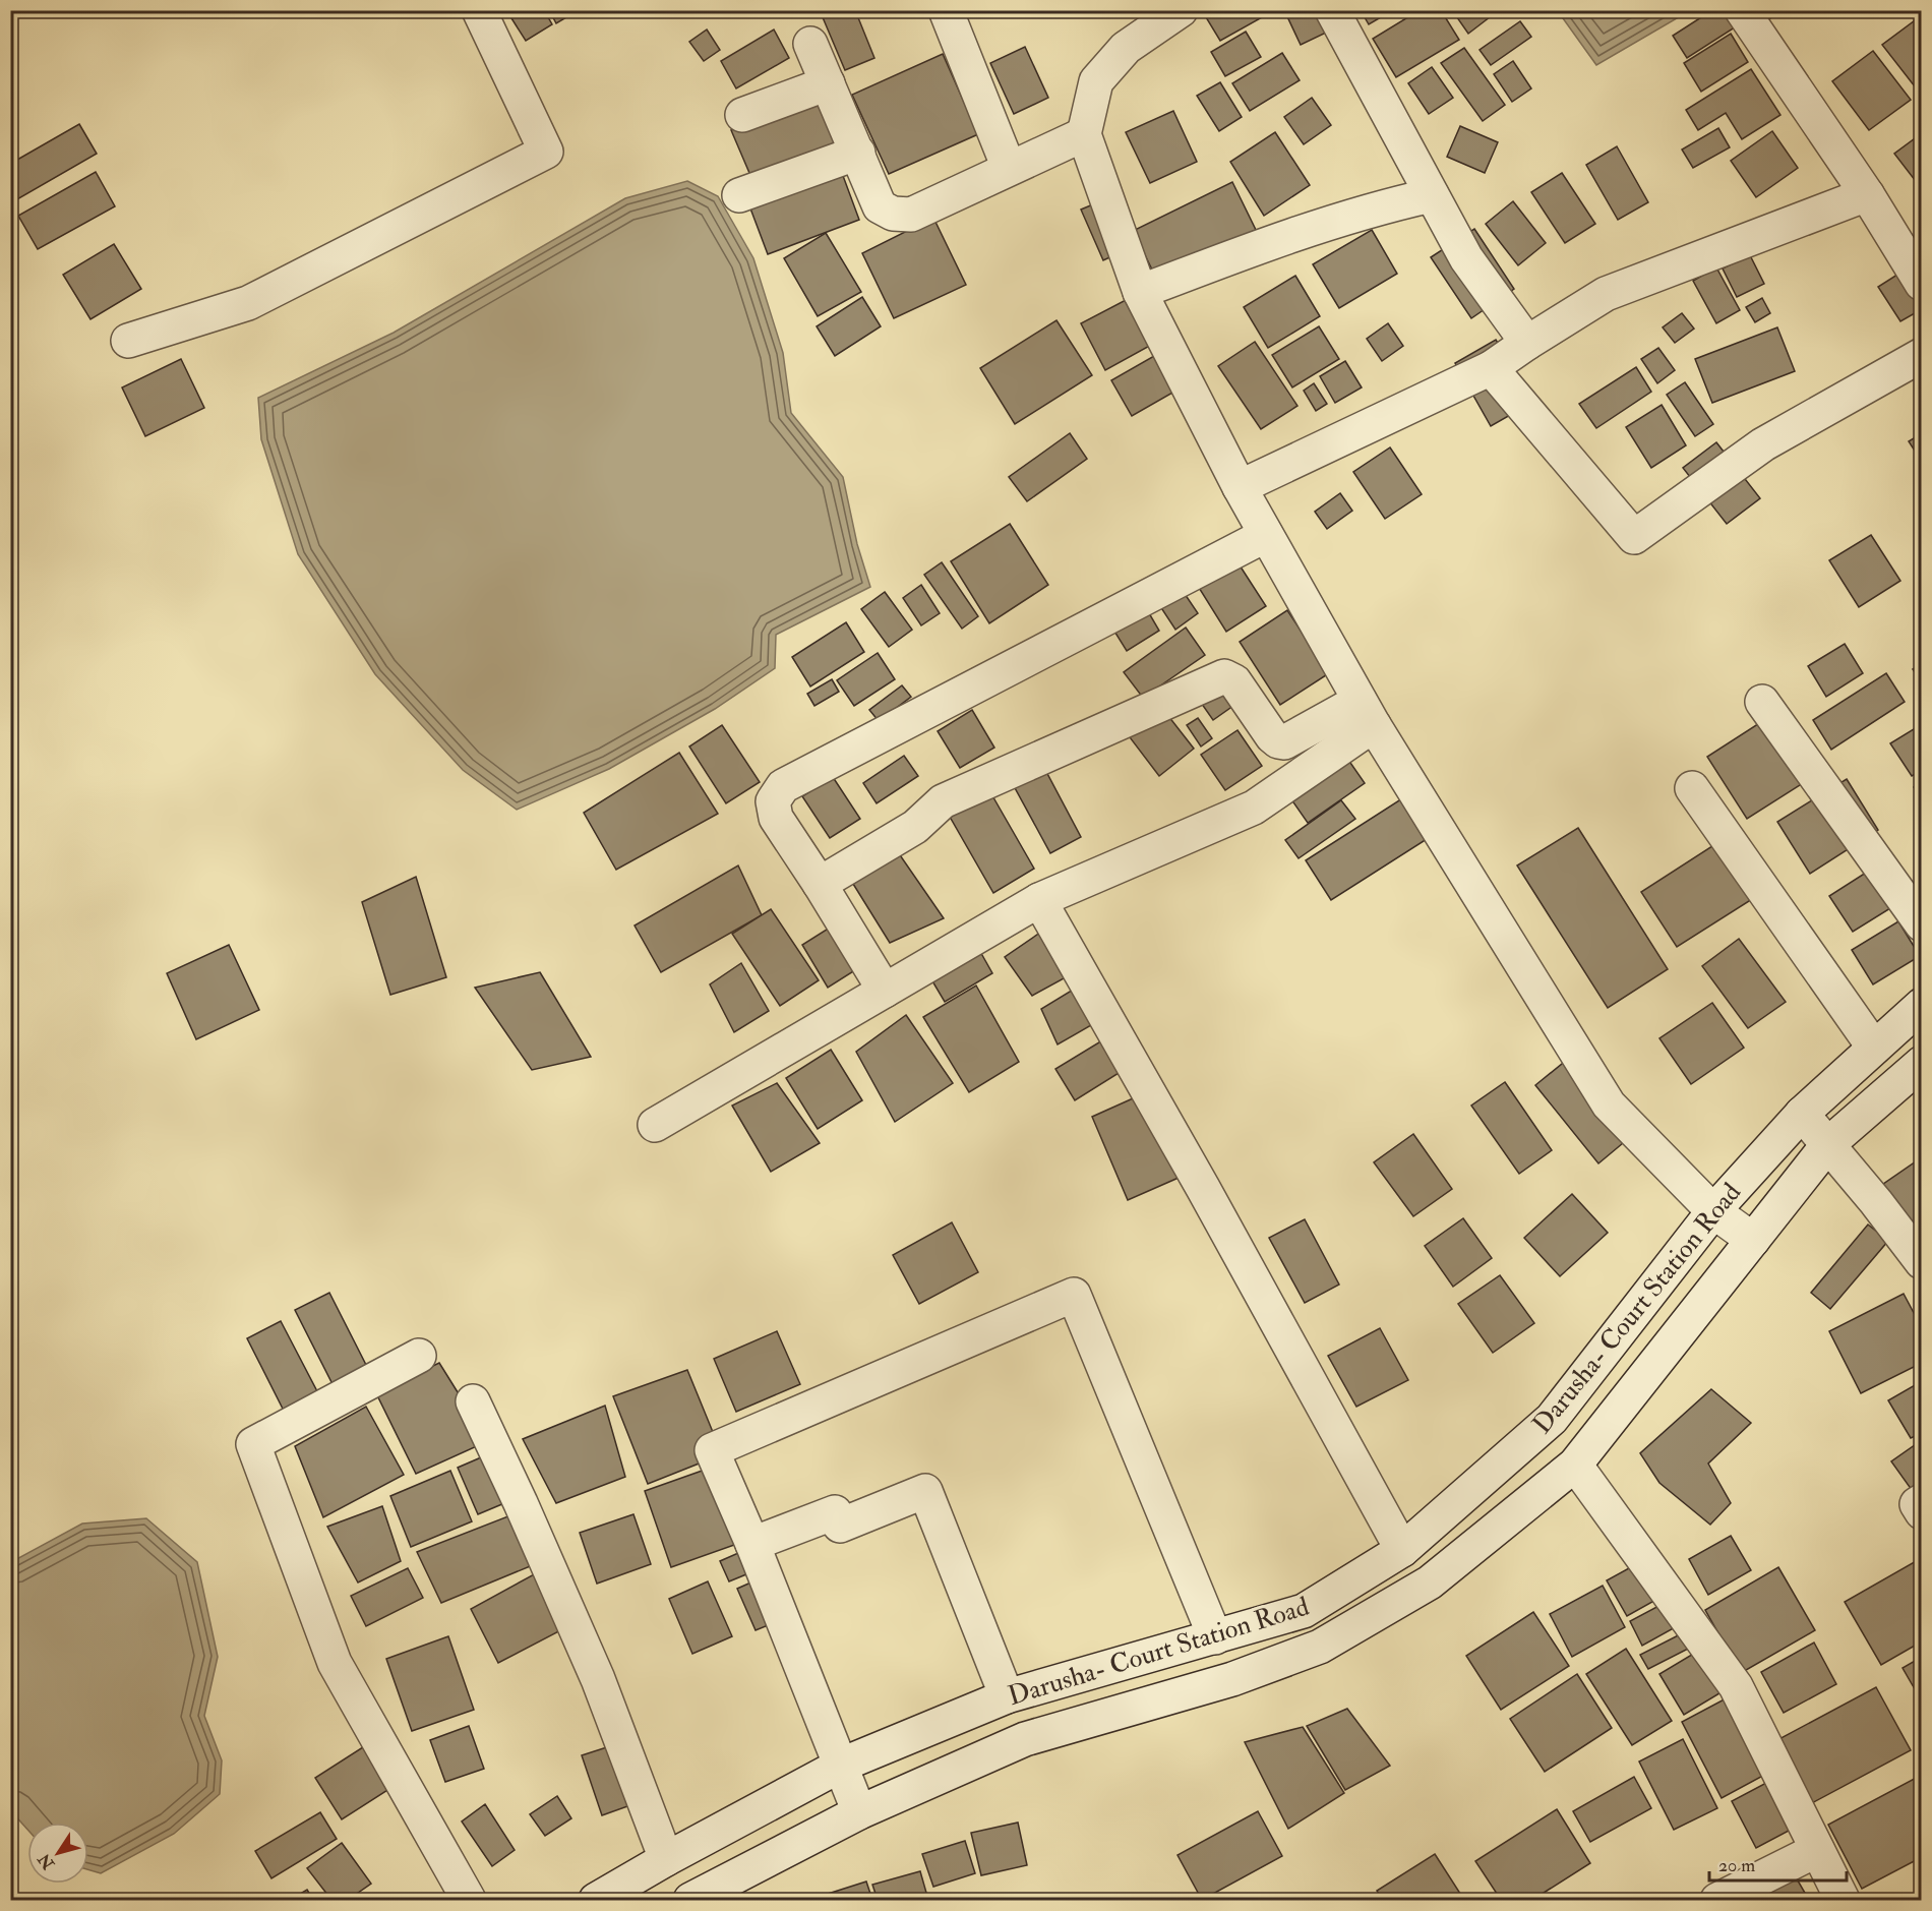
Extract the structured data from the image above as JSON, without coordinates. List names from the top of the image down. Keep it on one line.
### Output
{"streets":{"street":["Darusha- Court Station Road"]},"scale_bar":"20 m","north":"bottom left"}
